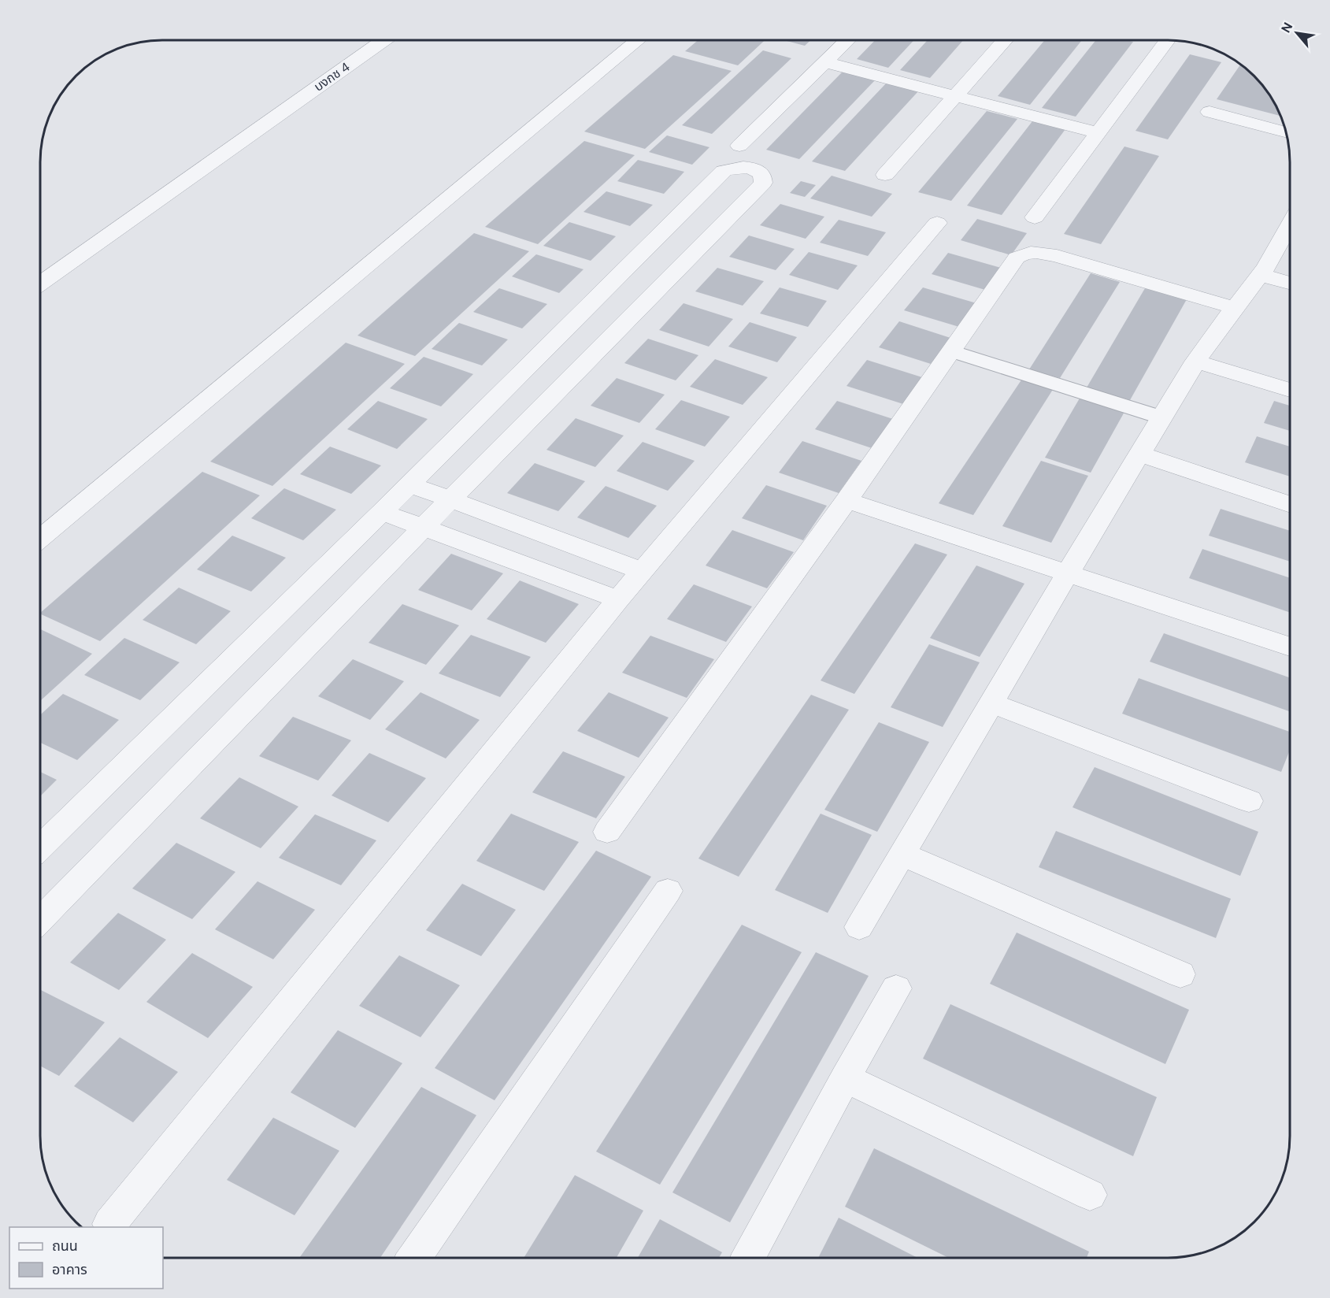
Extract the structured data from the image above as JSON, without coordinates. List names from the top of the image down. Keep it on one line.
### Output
{"streets":{"street":["บงกช 4"]},"legend":["ถนน","อาคาร"],"north":"top left"}
